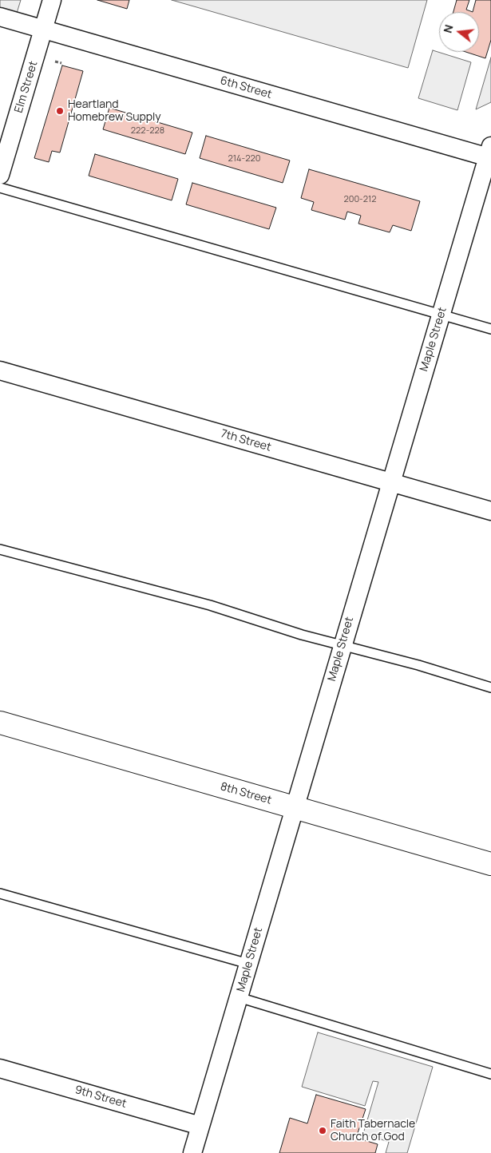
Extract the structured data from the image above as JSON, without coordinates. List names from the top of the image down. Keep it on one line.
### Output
{"streets":{"street":["Elm Street","6th Street","Maple Street","7th Street","8th Street","9th Street"]},"crossings":[["Elm Street","6th Street"],["6th Street","Maple Street"],["Maple Street","7th Street"],["Maple Street","8th Street"],["Maple Street","9th Street"]],"places":["Heartland Homebrew Supply","Faith Tabernacle Church of God"],"house_numbers":["222-228","214-220","200-212"],"north":"left"}
